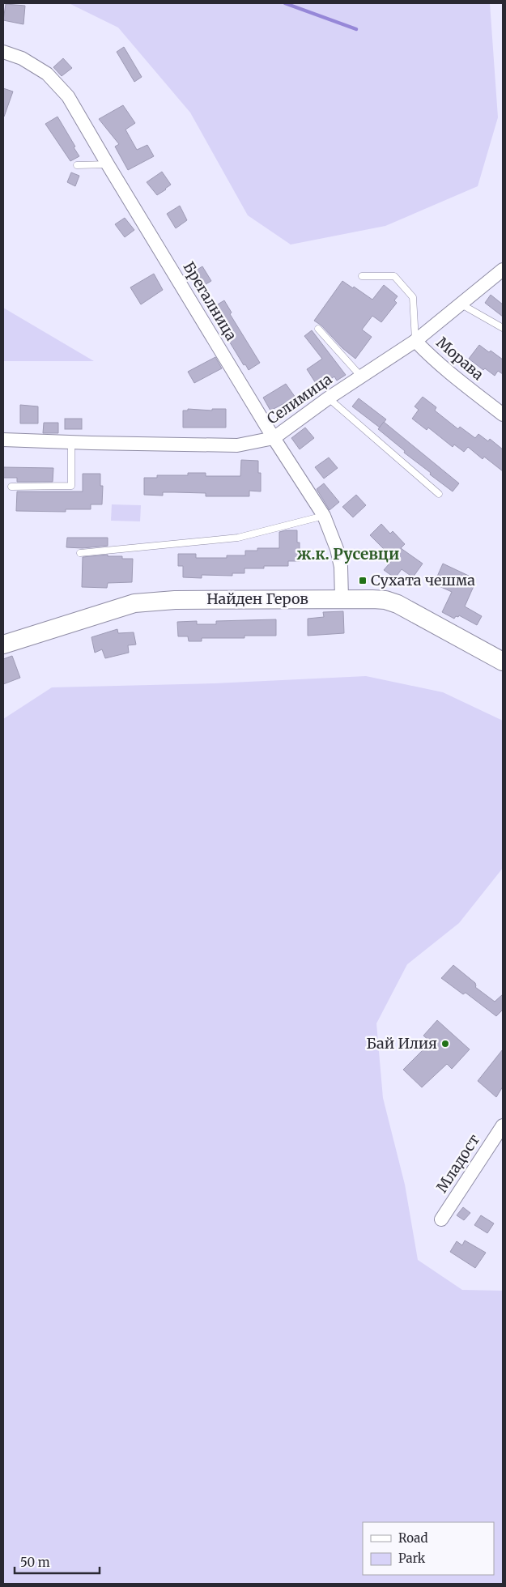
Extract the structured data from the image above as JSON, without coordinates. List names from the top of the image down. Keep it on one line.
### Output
{"streets":{"street":["Брегалница","Морава","Селимица","Найден Геров","Младост"]},"crossings":[["Брегалница","Селимица"],["Брегалница","Найден Геров"],["Морава","Селимица"]],"districts":["ж.к. Русевци"],"places":{"transit":["Сухата чешма"],"other":["Бай Илия"]},"legend":["Road","Park"],"scale_bar":"50 m"}
